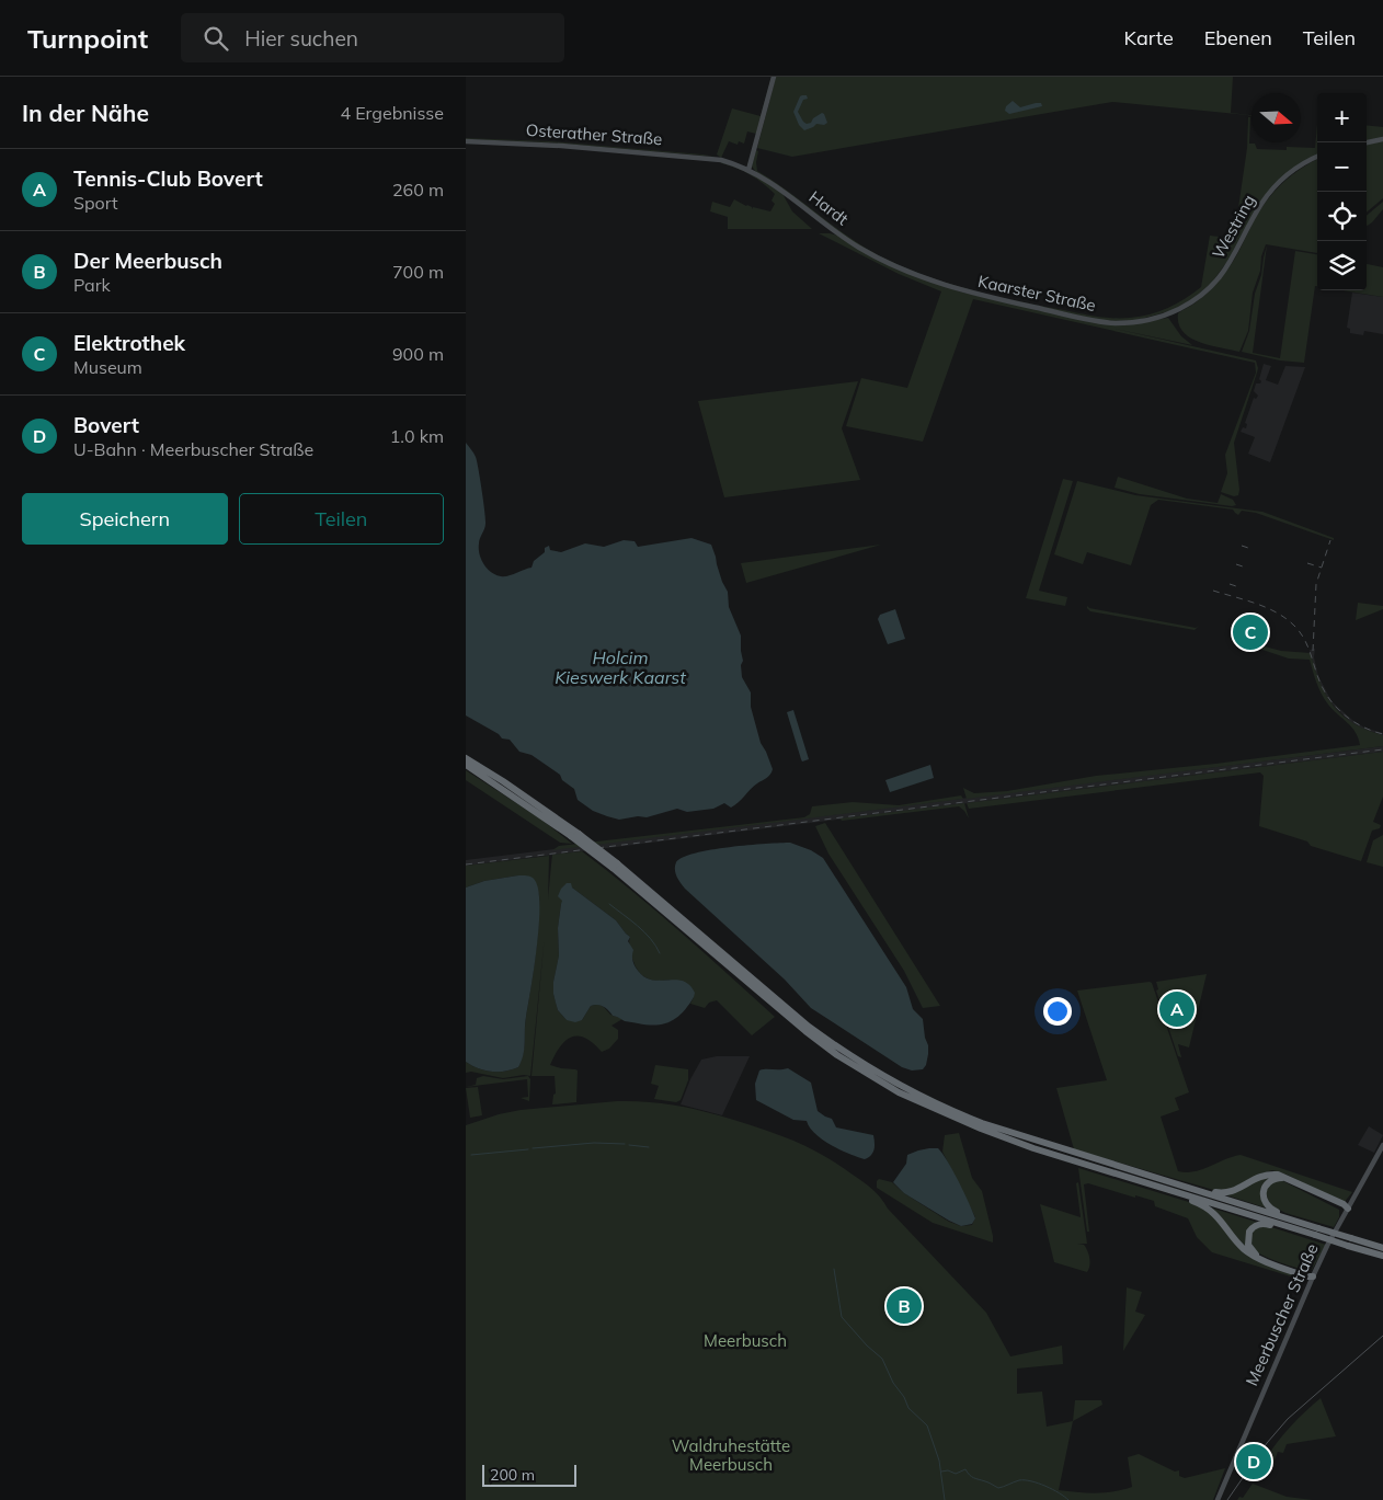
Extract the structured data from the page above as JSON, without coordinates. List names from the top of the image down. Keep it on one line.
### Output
{"streets":{"main road":["Osterather Straße","Hardt","Westring","Kaarster Straße","Meerbuscher Straße"]},"crossings":[["Osterather Straße","Hardt"],["Hardt","Kaarster Straße"],["Westring","Kaarster Straße"]],"water":["Holcim Kieswerk Kaarst"],"parks":["Meerbusch","Waldruhestätte Meerbusch"],"scale_bar":"200 m","north":"right","page":{"header":"Turnpoint","search":"Hier suchen","nav":["Karte","Ebenen","Teilen"],"heading":["In der Nähe","4 Ergebnisse"],"map_buttons":["+","−"],"list":[{"mark":"A","name":"Tennis-Club Bovert","note":"Sport","value":"260 m"},{"mark":"B","name":"Der Meerbusch","note":"Park","value":"700 m"},{"mark":"C","name":"Elektrothek","note":"Museum","value":"900 m"},{"mark":"D","name":"Bovert","note":"U-Bahn · Meerbuscher Straße","value":"1.0 km"}],"buttons":["Speichern","Teilen"],"pins":["C","A","B","D"],"scale":"200 m"}}
